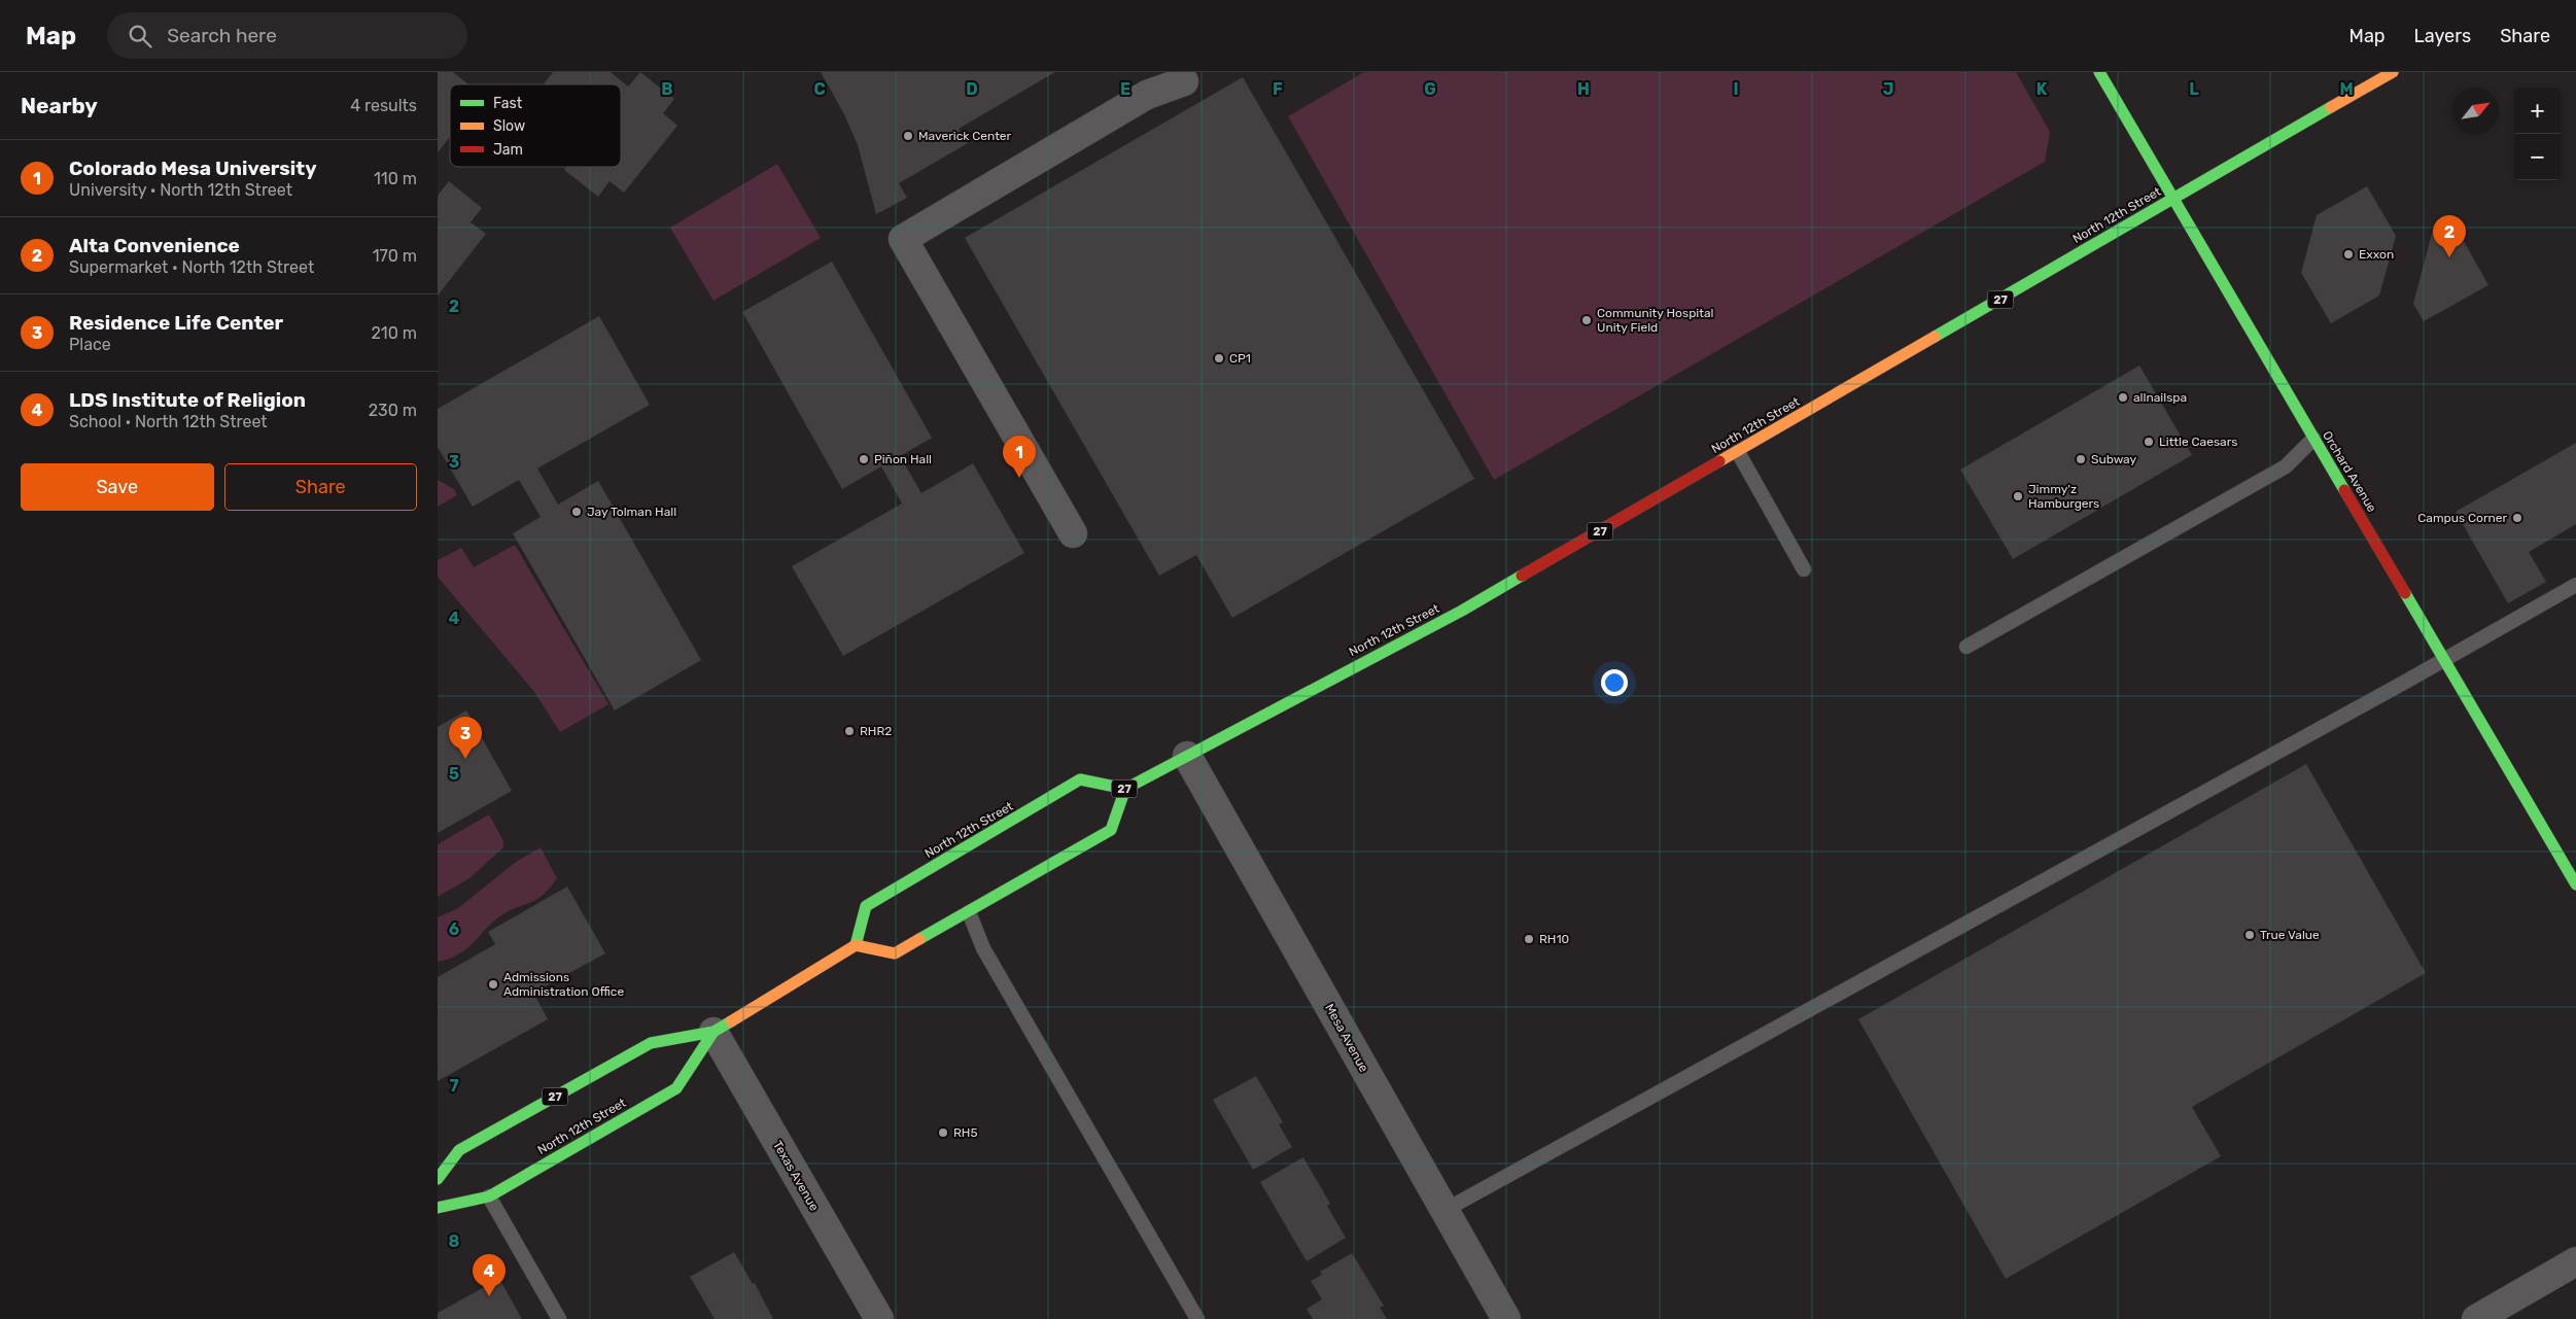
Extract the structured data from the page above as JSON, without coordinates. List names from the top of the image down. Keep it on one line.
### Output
{"streets":{"main road":["North 12th Street","27","Orchard Avenue"],"street":["Mesa Avenue","Texas Avenue"]},"crossings":[["North 12th Street","27"],["North 12th Street","Orchard Avenue"],["North 12th Street","Mesa Avenue"],["North 12th Street","Texas Avenue"]],"places":["Maverick Center","Exxon","Community Hospital Unity Field","CP1","allnailspa","Little Caesars","Piñon Hall","Subway","Jimmy'z Hamburgers","Jay Tolman Hall","Campus Corner","RHR2","True Value","RH10","Admissions Administration Office","RH5"],"legend":["Fast","Slow","Jam"],"north":"top right","page":{"header":"Map","search":"Search here","nav":["Map","Layers","Share"],"heading":["Nearby","4 results"],"map_buttons":["+","−"],"list":[{"mark":"1","name":"Colorado Mesa University","note":"University · North 12th Street","value":"110 m"},{"mark":"2","name":"Alta Convenience","note":"Supermarket · North 12th Street","value":"170 m"},{"mark":"3","name":"Residence Life Center","note":"Place","value":"210 m"},{"mark":"4","name":"LDS Institute of Religion","note":"School · North 12th Street","value":"230 m"}],"pins":["2","1","3","4"],"buttons":["Save","Share"]},"grid":{"columns":["B","C","D","E","F","G","H","I","J","K","L","M"],"rows":["2","3","4","5","6","7","8"]}}
